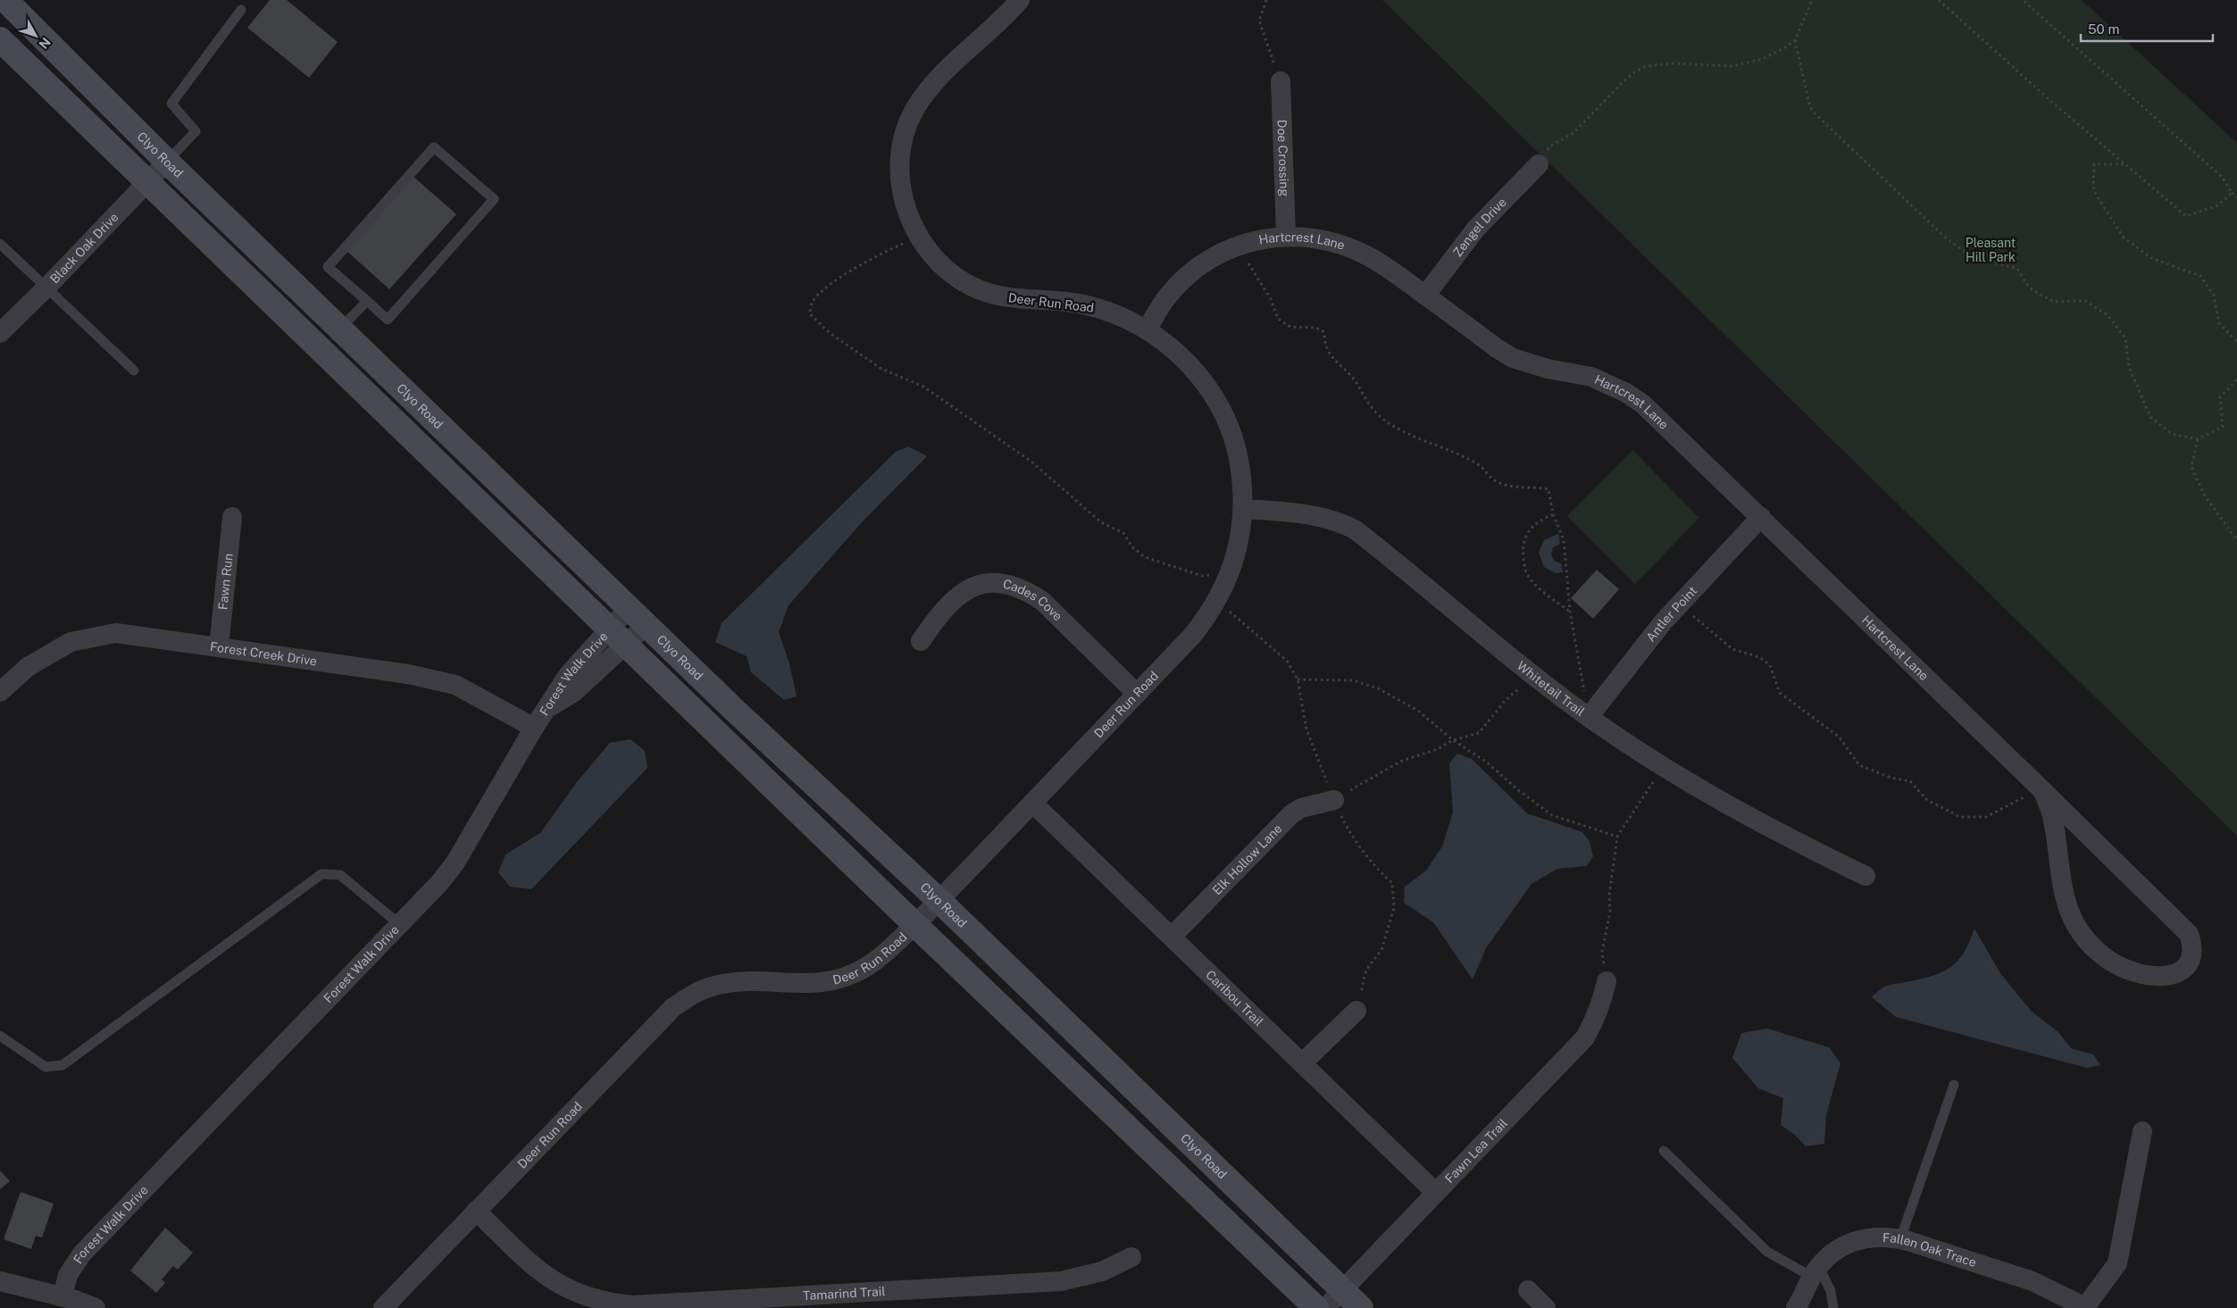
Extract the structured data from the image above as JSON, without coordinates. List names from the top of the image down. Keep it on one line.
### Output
{"streets":{"street":["Clyo Road","Doe Crossing","Zengel Drive","Hartcrest Lane","Black Oak Drive","Deer Run Road","Fawn Run","Cades Cove","Antler Point","Forest Creek Drive","Forest Walk Drive","Whitetail Trail","Elk Hollow Lane","Caribou Trail","Fawn Lea Trail","Fallen Oak Trace","Tamarind Trail"]},"crossings":[["Clyo Road","Black Oak Drive"],["Clyo Road","Deer Run Road"],["Clyo Road","Forest Walk Drive"],["Clyo Road","Fawn Lea Trail"],["Doe Crossing","Hartcrest Lane"],["Zengel Drive","Hartcrest Lane"],["Hartcrest Lane","Deer Run Road"],["Hartcrest Lane","Antler Point"],["Deer Run Road","Cades Cove"],["Deer Run Road","Whitetail Trail"],["Deer Run Road","Caribou Trail"],["Deer Run Road","Tamarind Trail"],["Fawn Run","Forest Creek Drive"],["Antler Point","Whitetail Trail"],["Forest Creek Drive","Forest Walk Drive"],["Elk Hollow Lane","Caribou Trail"],["Caribou Trail","Fawn Lea Trail"]],"parks":["Pleasant Hill Park"],"scale_bar":"50 m","north":"bottom right"}
